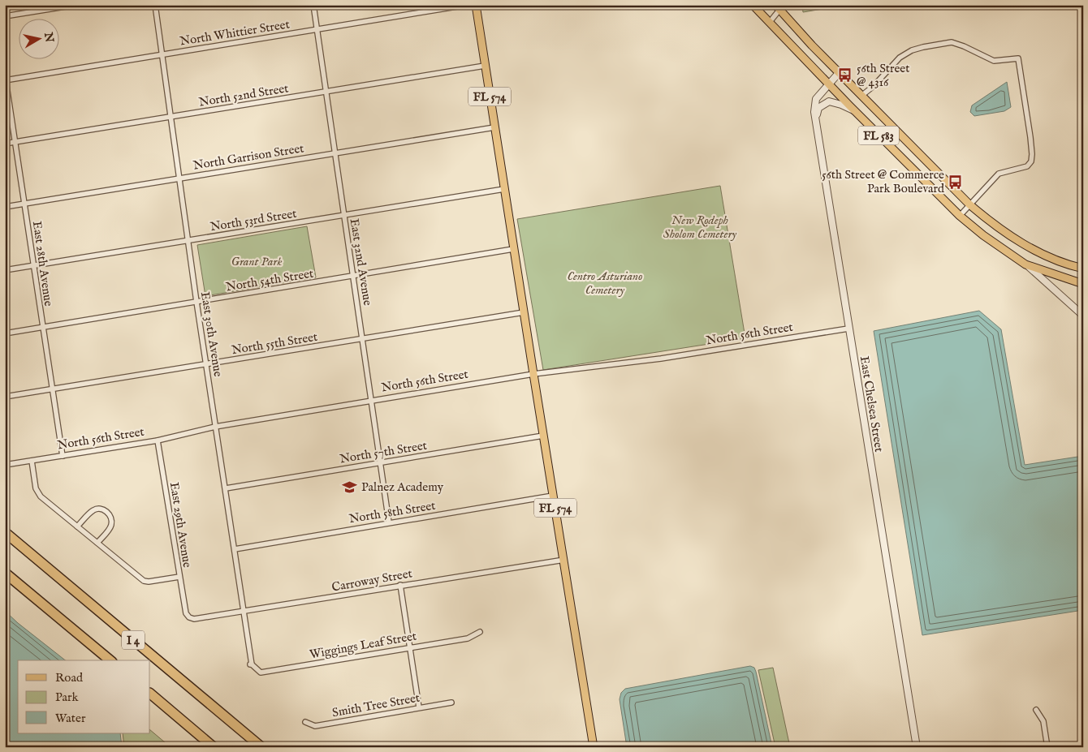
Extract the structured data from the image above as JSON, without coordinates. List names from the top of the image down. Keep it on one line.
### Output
{"streets":{"highway":["I 4"],"main road":["FL 574","FL 583"],"street":["North Whittier Street","North 52nd Street","North Garrison Street","North 53rd Street","East 32nd Avenue","East 28th Avenue","North 54th Street","North 56th Street","East 30th Avenue","North 55th Street","East Chelsea Street","North 57th Street","North 58th Street","East 29th Avenue","Carroway Street","Wiggings Leaf Street","Smith Tree Street"]},"crossings":[["North Whittier Street","East 32nd Avenue"],["North Whittier Street","East 28th Avenue"],["North Whittier Street","East 30th Avenue"],["North 52nd Street","FL 574"],["North 52nd Street","East 32nd Avenue"],["North 52nd Street","East 28th Avenue"],["North 52nd Street","East 30th Avenue"],["FL 574","North Garrison Street"],["FL 574","North 53rd Street"],["FL 574","North 54th Street"],["FL 574","North 56th Street"],["FL 574","North 55th Street"],["FL 574","North 57th Street"],["FL 574","North 58th Street"],["FL 574","Carroway Street"],["FL 583","East Chelsea Street"],["North Garrison Street","East 32nd Avenue"],["North Garrison Street","East 28th Avenue"],["North Garrison Street","East 30th Avenue"],["North 53rd Street","East 32nd Avenue"],["North 53rd Street","East 28th Avenue"],["North 53rd Street","East 30th Avenue"],["East 32nd Avenue","North 54th Street"],["East 32nd Avenue","North 56th Street"],["East 32nd Avenue","North 55th Street"],["East 32nd Avenue","North 57th Street"],["East 32nd Avenue","North 58th Street"],["East 28th Avenue","North 54th Street"],["East 28th Avenue","North 56th Street"],["East 28th Avenue","North 55th Street"],["North 54th Street","East 30th Avenue"],["North 56th Street","East 30th Avenue"],["North 56th Street","East Chelsea Street"],["North 56th Street","East 29th Avenue"],["East 30th Avenue","North 55th Street"],["East 30th Avenue","North 57th Street"],["East 30th Avenue","North 58th Street"],["East 30th Avenue","Carroway Street"],["East 30th Avenue","Wiggings Leaf Street"],["East 29th Avenue","Carroway Street"]],"parks":["New Rodeph Sholom Cemetery","Grant Park","Centro Asturiano Cemetery"],"places":{"bus stop":["56th Street @ 4316","56th Street @ Commerce Park Boulevard"],"school or university":["Palnez Academy"]},"legend":["Road","Park","Water"],"north":"right"}
